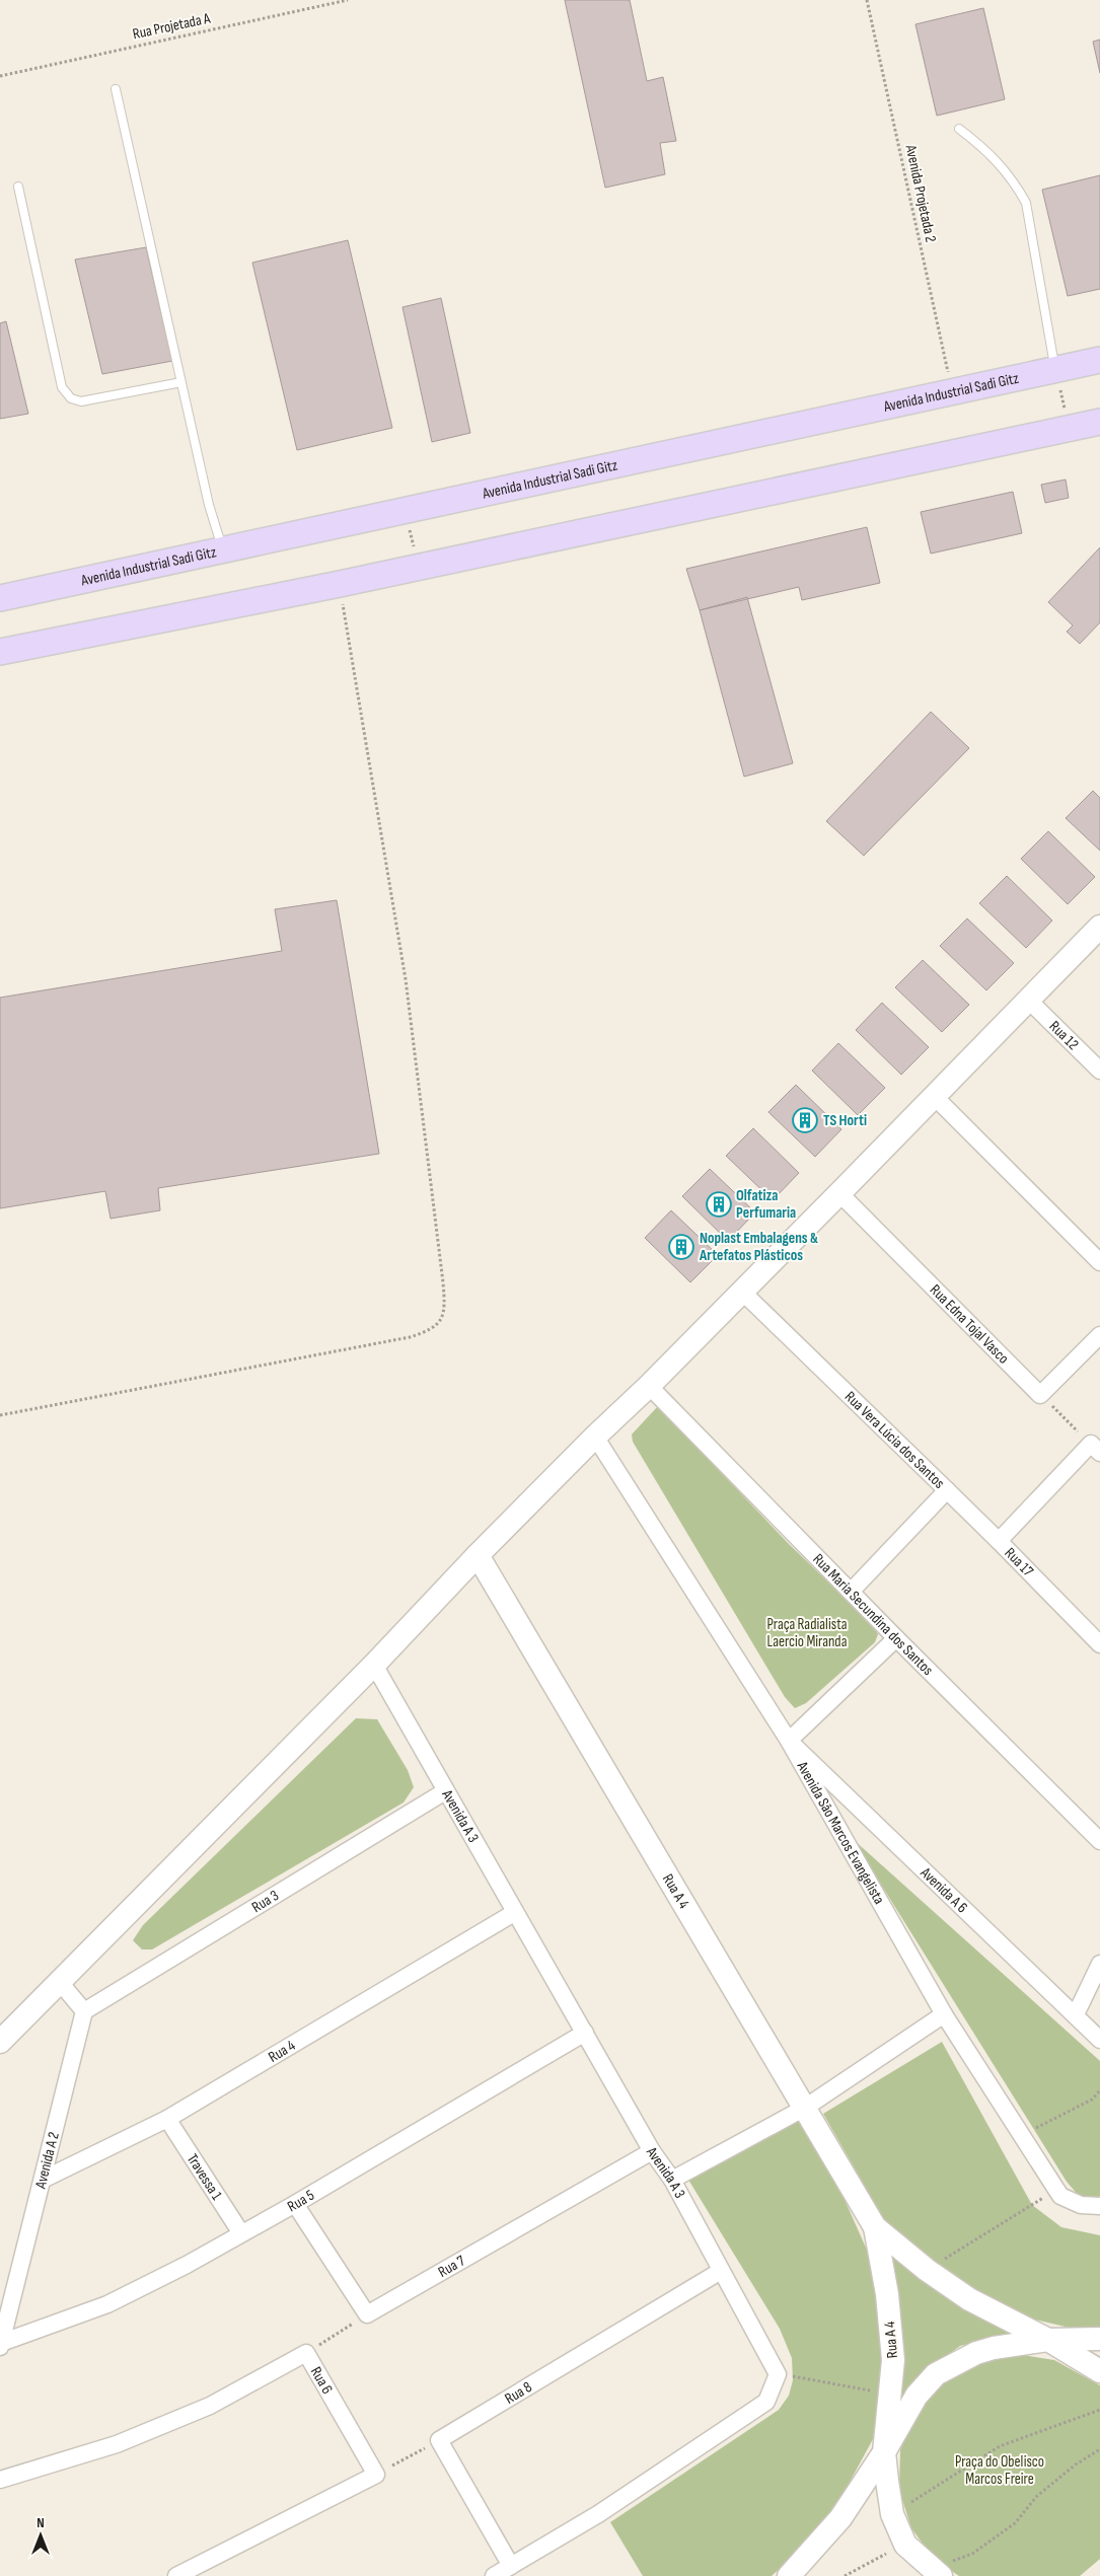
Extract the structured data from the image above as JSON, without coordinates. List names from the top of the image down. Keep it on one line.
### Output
{"streets":{"main road":["Avenida Industrial Sadi Gitz"],"street":["Rua 12","Rua Edna Tojal Vasco","Rua Vera Lúcia dos Santos","Rua 17","Rua Maria Secundina dos Santos","Avenida A 3","Avenida São Marcos Evangelista","Avenida A 6","Rua A 4","Rua 3","Rua 4","Avenida A 2","Travessa 1","Rua 5","Rua 7","Rua 6","Rua 8"],"path":["Rua Projetada A","Avenida Projetada 2"]},"crossings":[["Avenida Projetada 2","Avenida Industrial Sadi Gitz"],["Rua Vera Lúcia dos Santos","Rua Maria Secundina dos Santos"],["Avenida A 3","Rua 3"],["Avenida A 3","Rua 4"],["Avenida A 3","Rua 5"],["Avenida A 3","Rua 7"],["Avenida A 3","Rua 8"],["Avenida São Marcos Evangelista","Avenida A 6"],["Rua 3","Avenida A 2"],["Rua 4","Avenida A 2"],["Rua 4","Travessa 1"],["Avenida A 2","Rua 5"],["Travessa 1","Rua 5"]],"parks":["Praça Radialista Laercio Miranda","Praça do Obelisco Marcos Freire"],"places":{"building":["TS Horti","Olfatiza Perfumaria","Noplast Embalagens & Artefatos Plásticos"]},"north":"top"}
